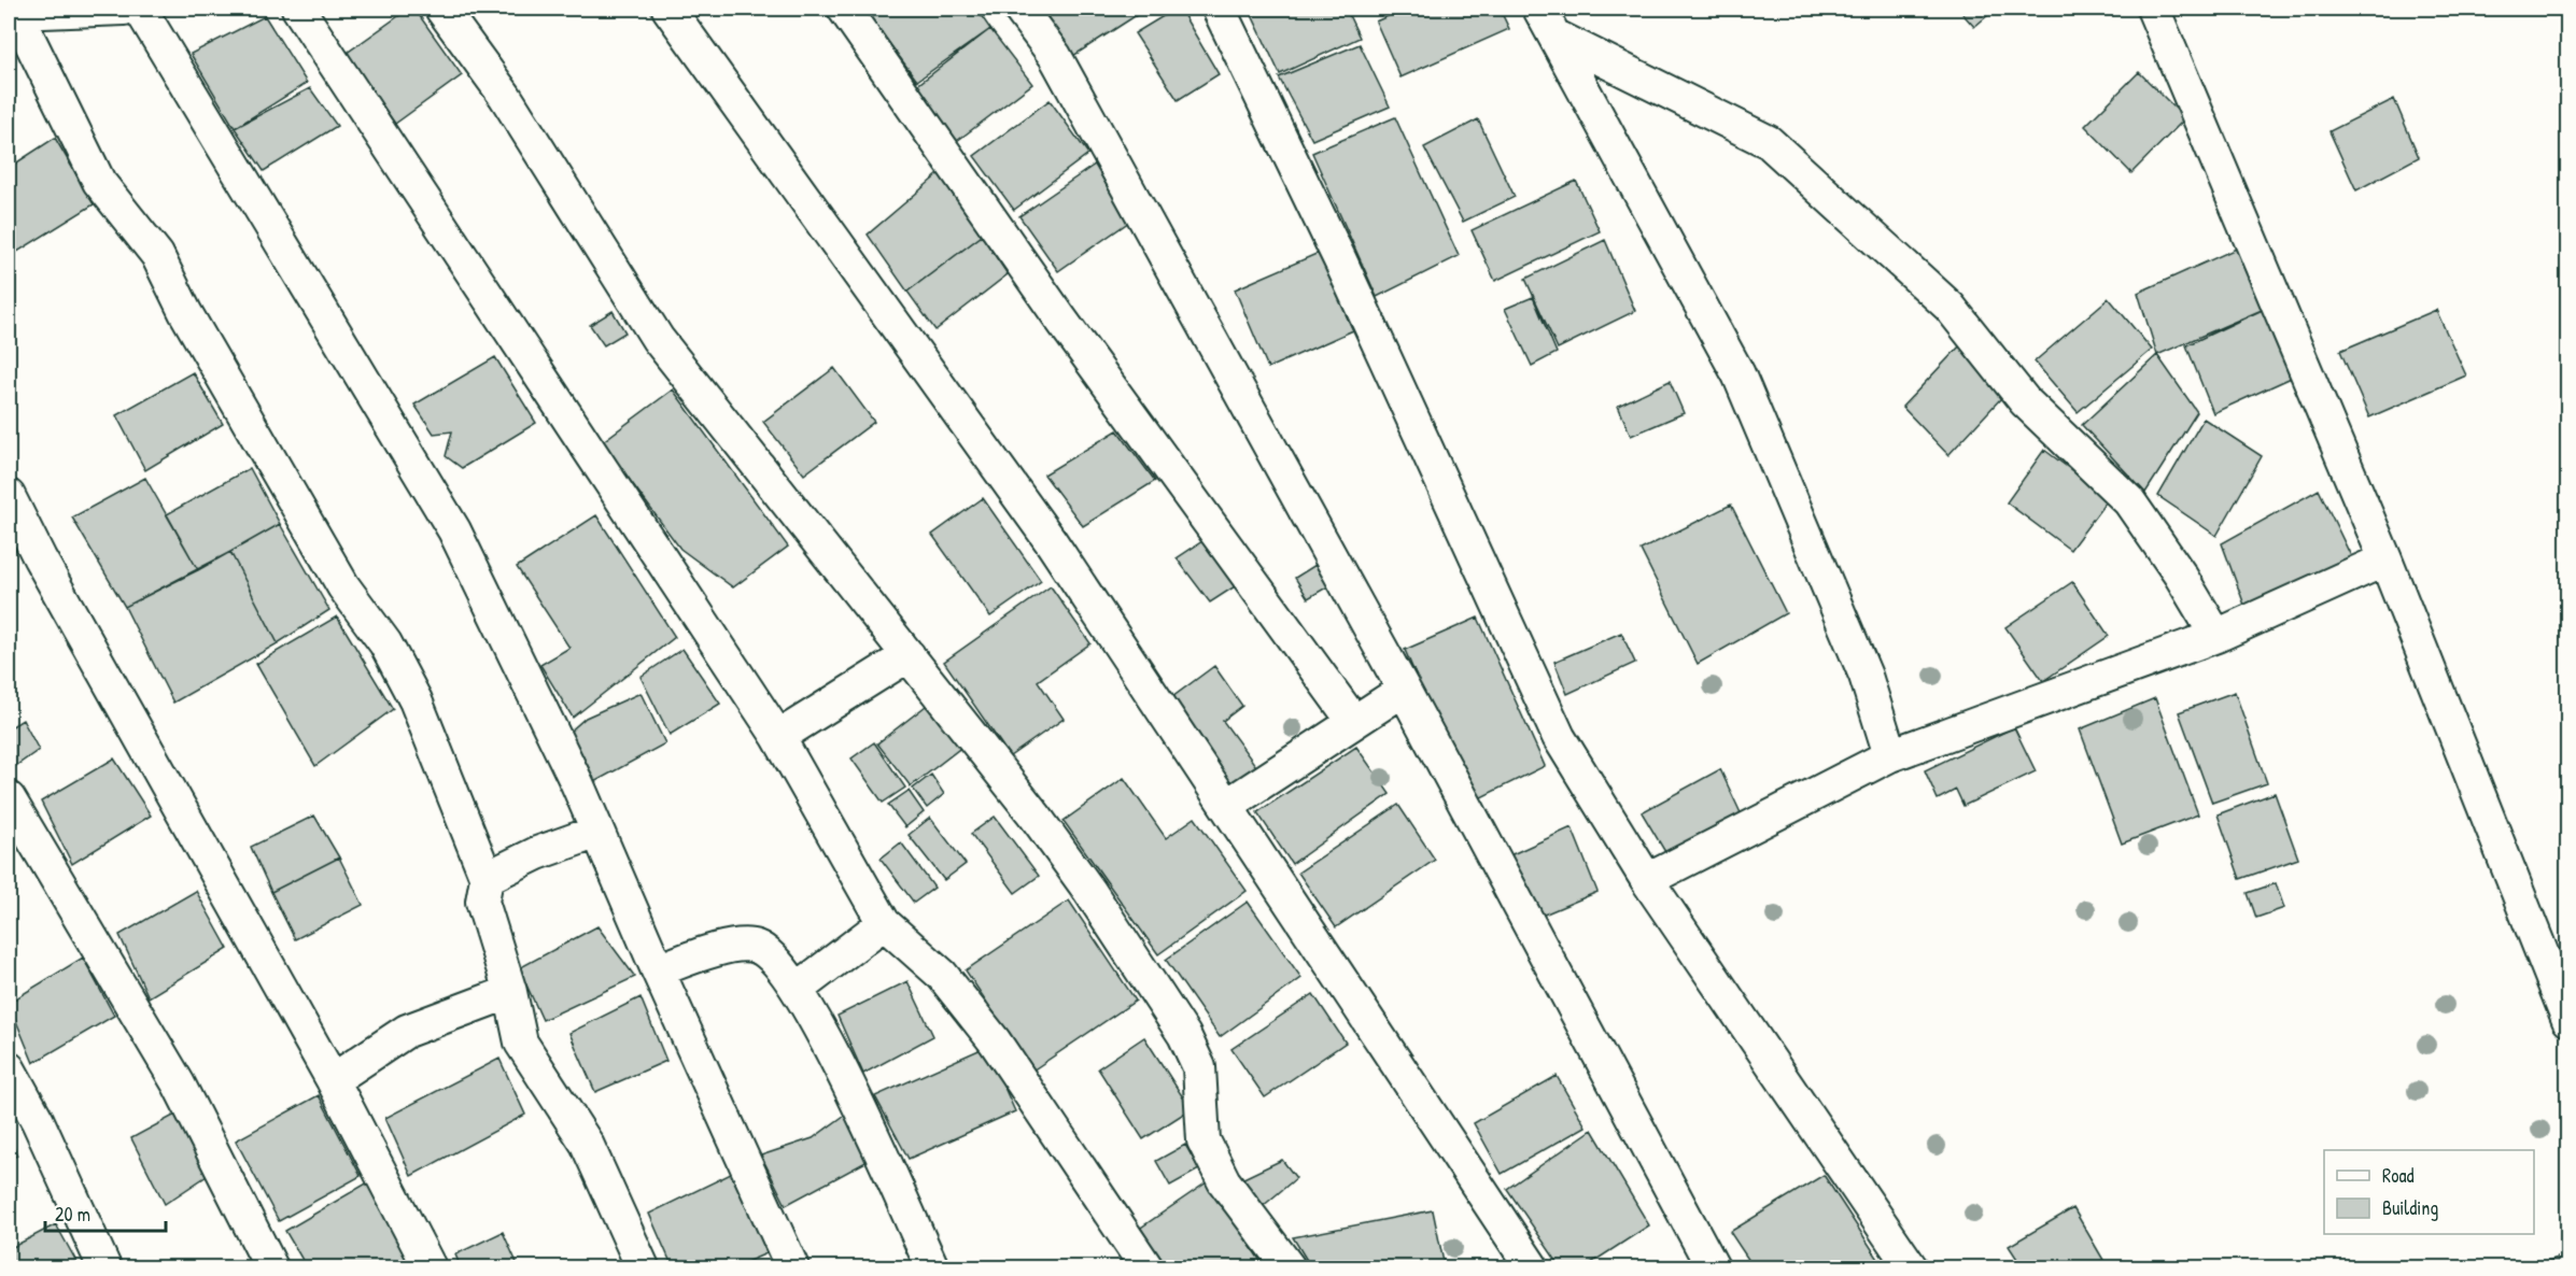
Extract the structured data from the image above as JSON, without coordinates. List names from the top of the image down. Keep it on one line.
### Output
{"legend":["Road","Building"],"scale_bar":"20 m"}
